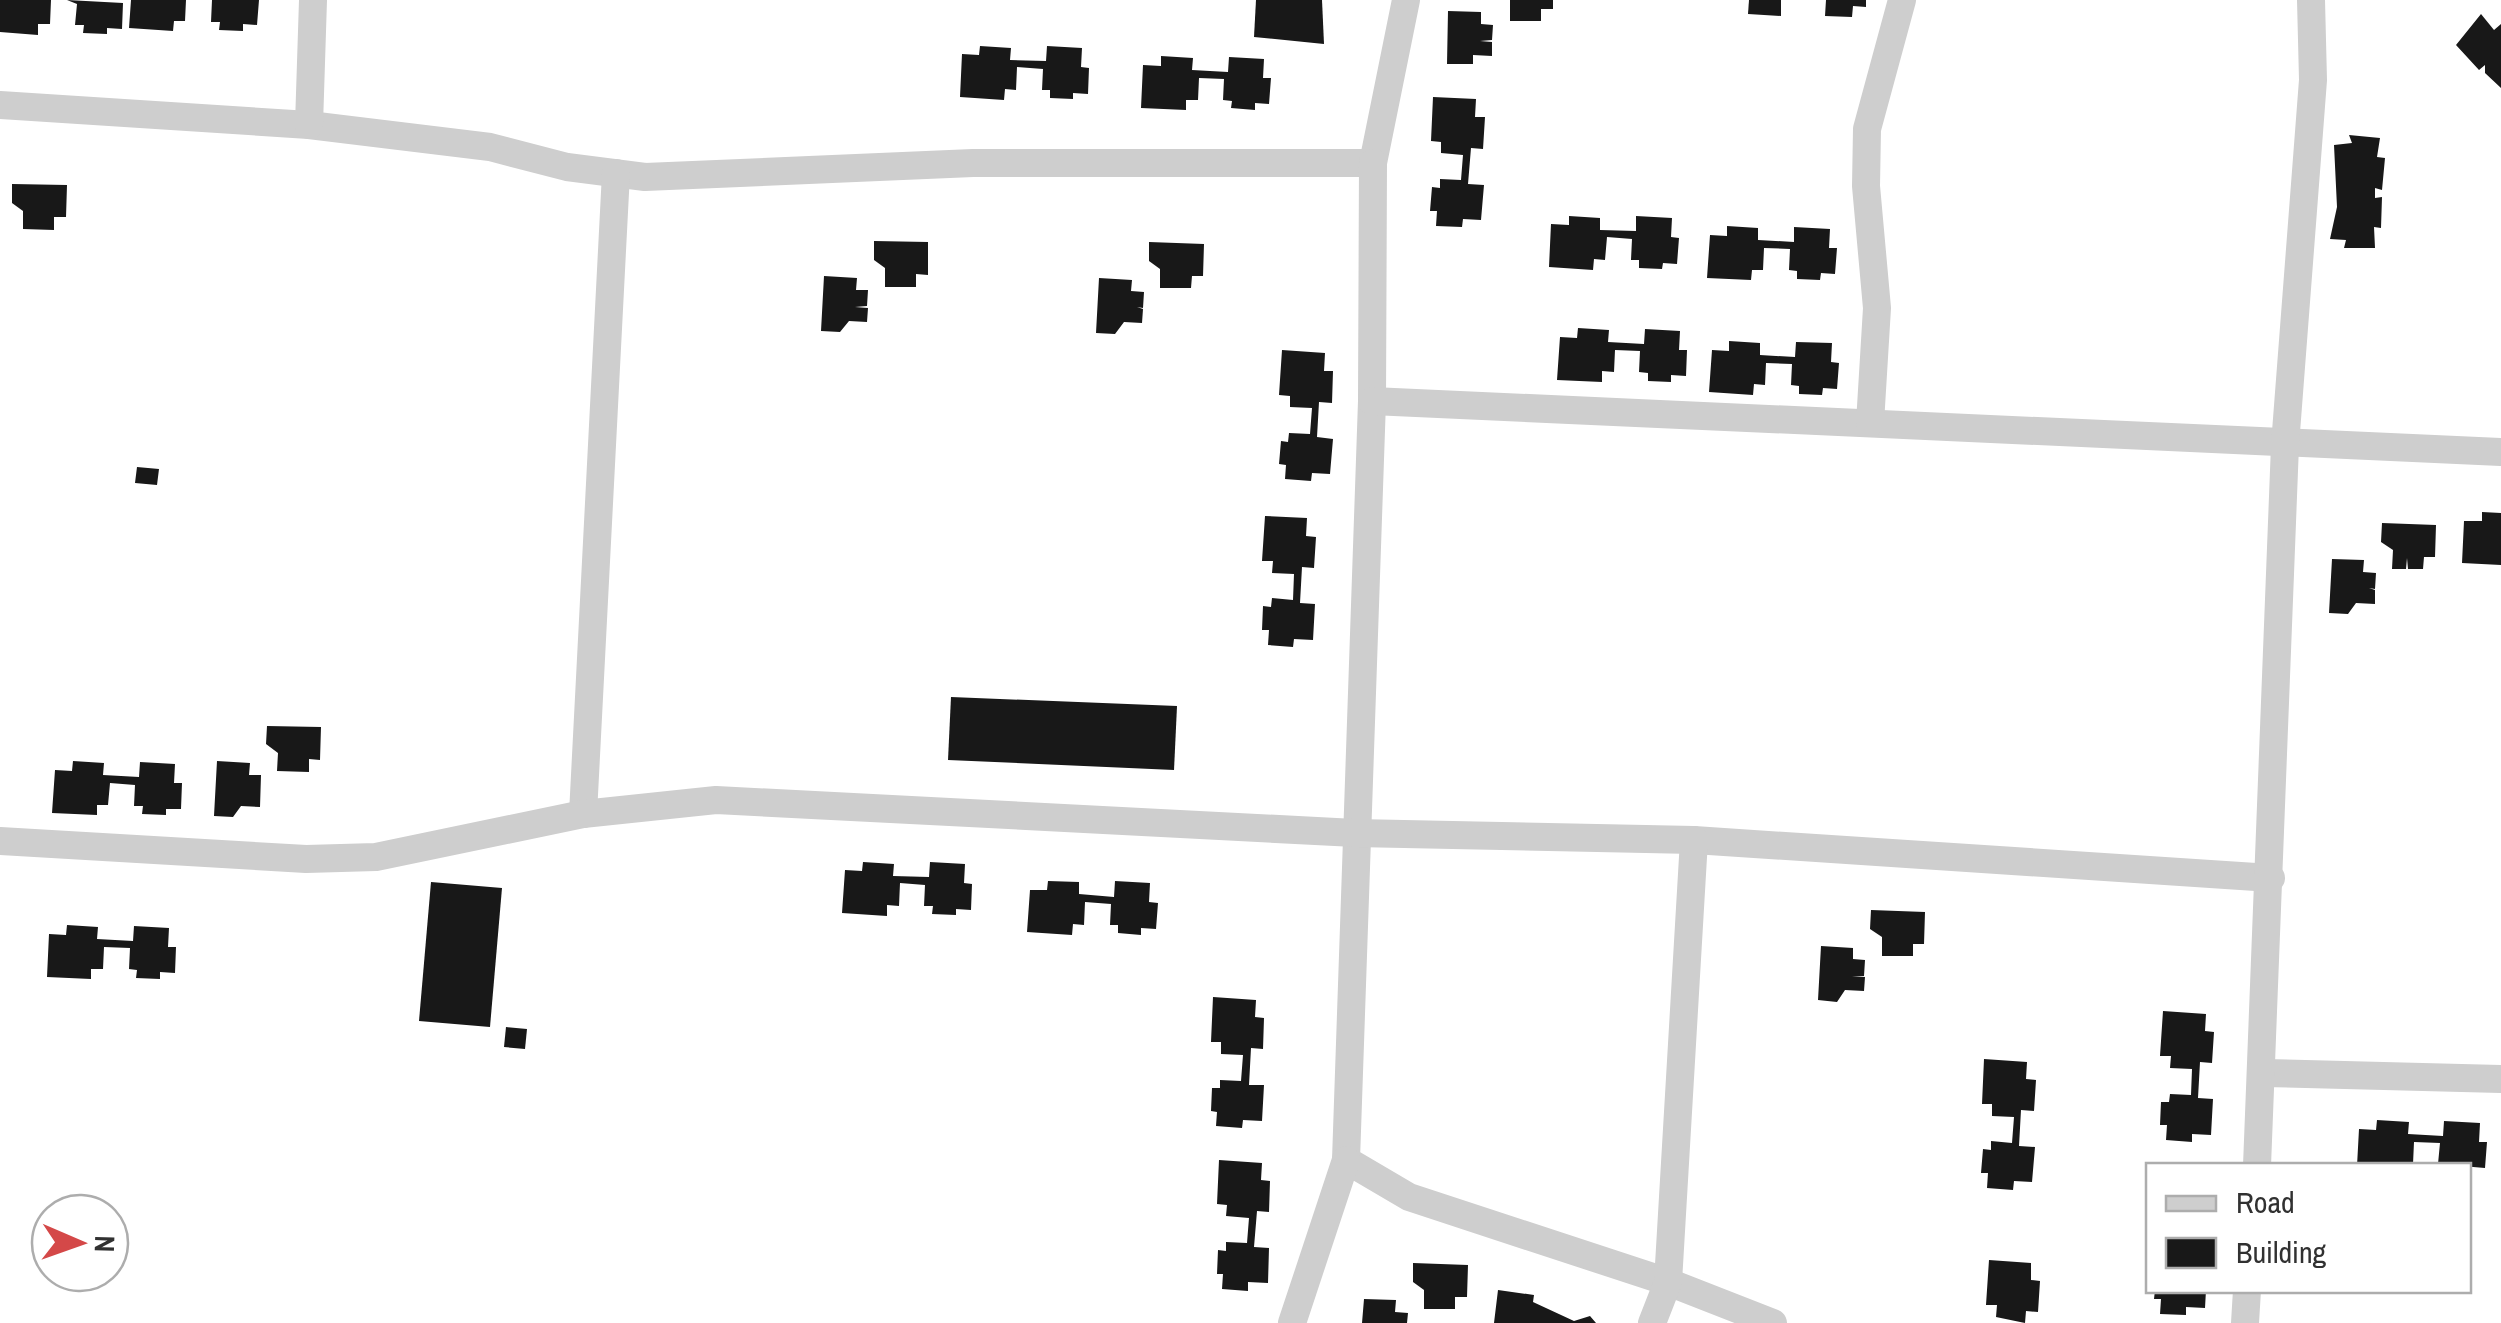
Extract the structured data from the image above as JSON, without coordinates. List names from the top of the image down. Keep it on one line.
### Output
{"legend":["Road","Building"],"north":"right"}
